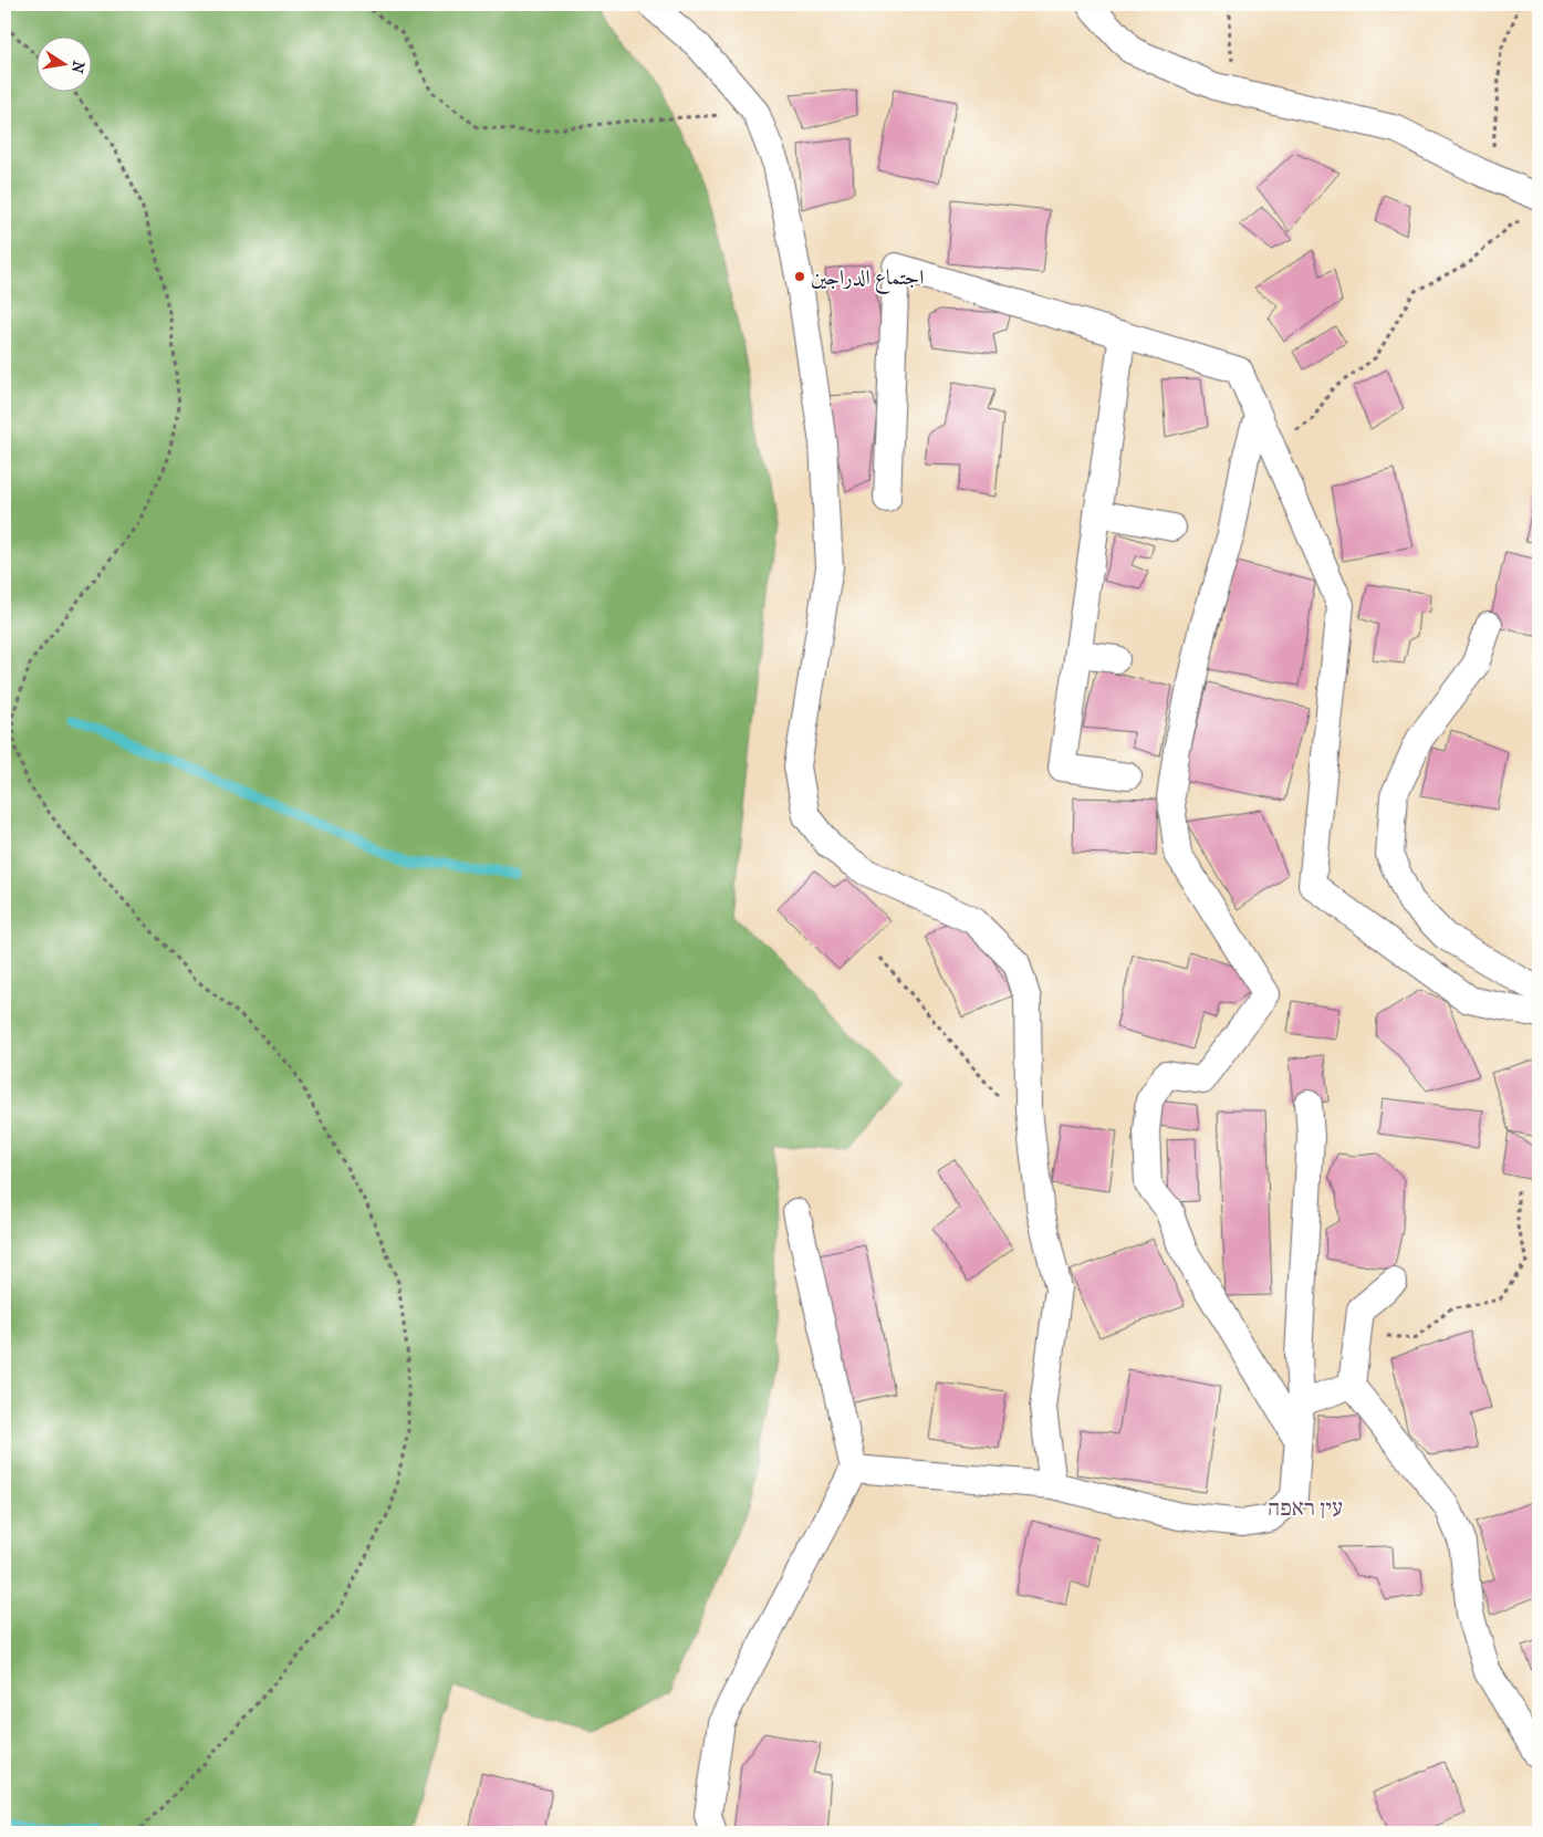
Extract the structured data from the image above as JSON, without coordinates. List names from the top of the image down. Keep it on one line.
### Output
{"districts":["עין ראפה"],"places":["اجتماع الدراجين"],"north":"right"}
